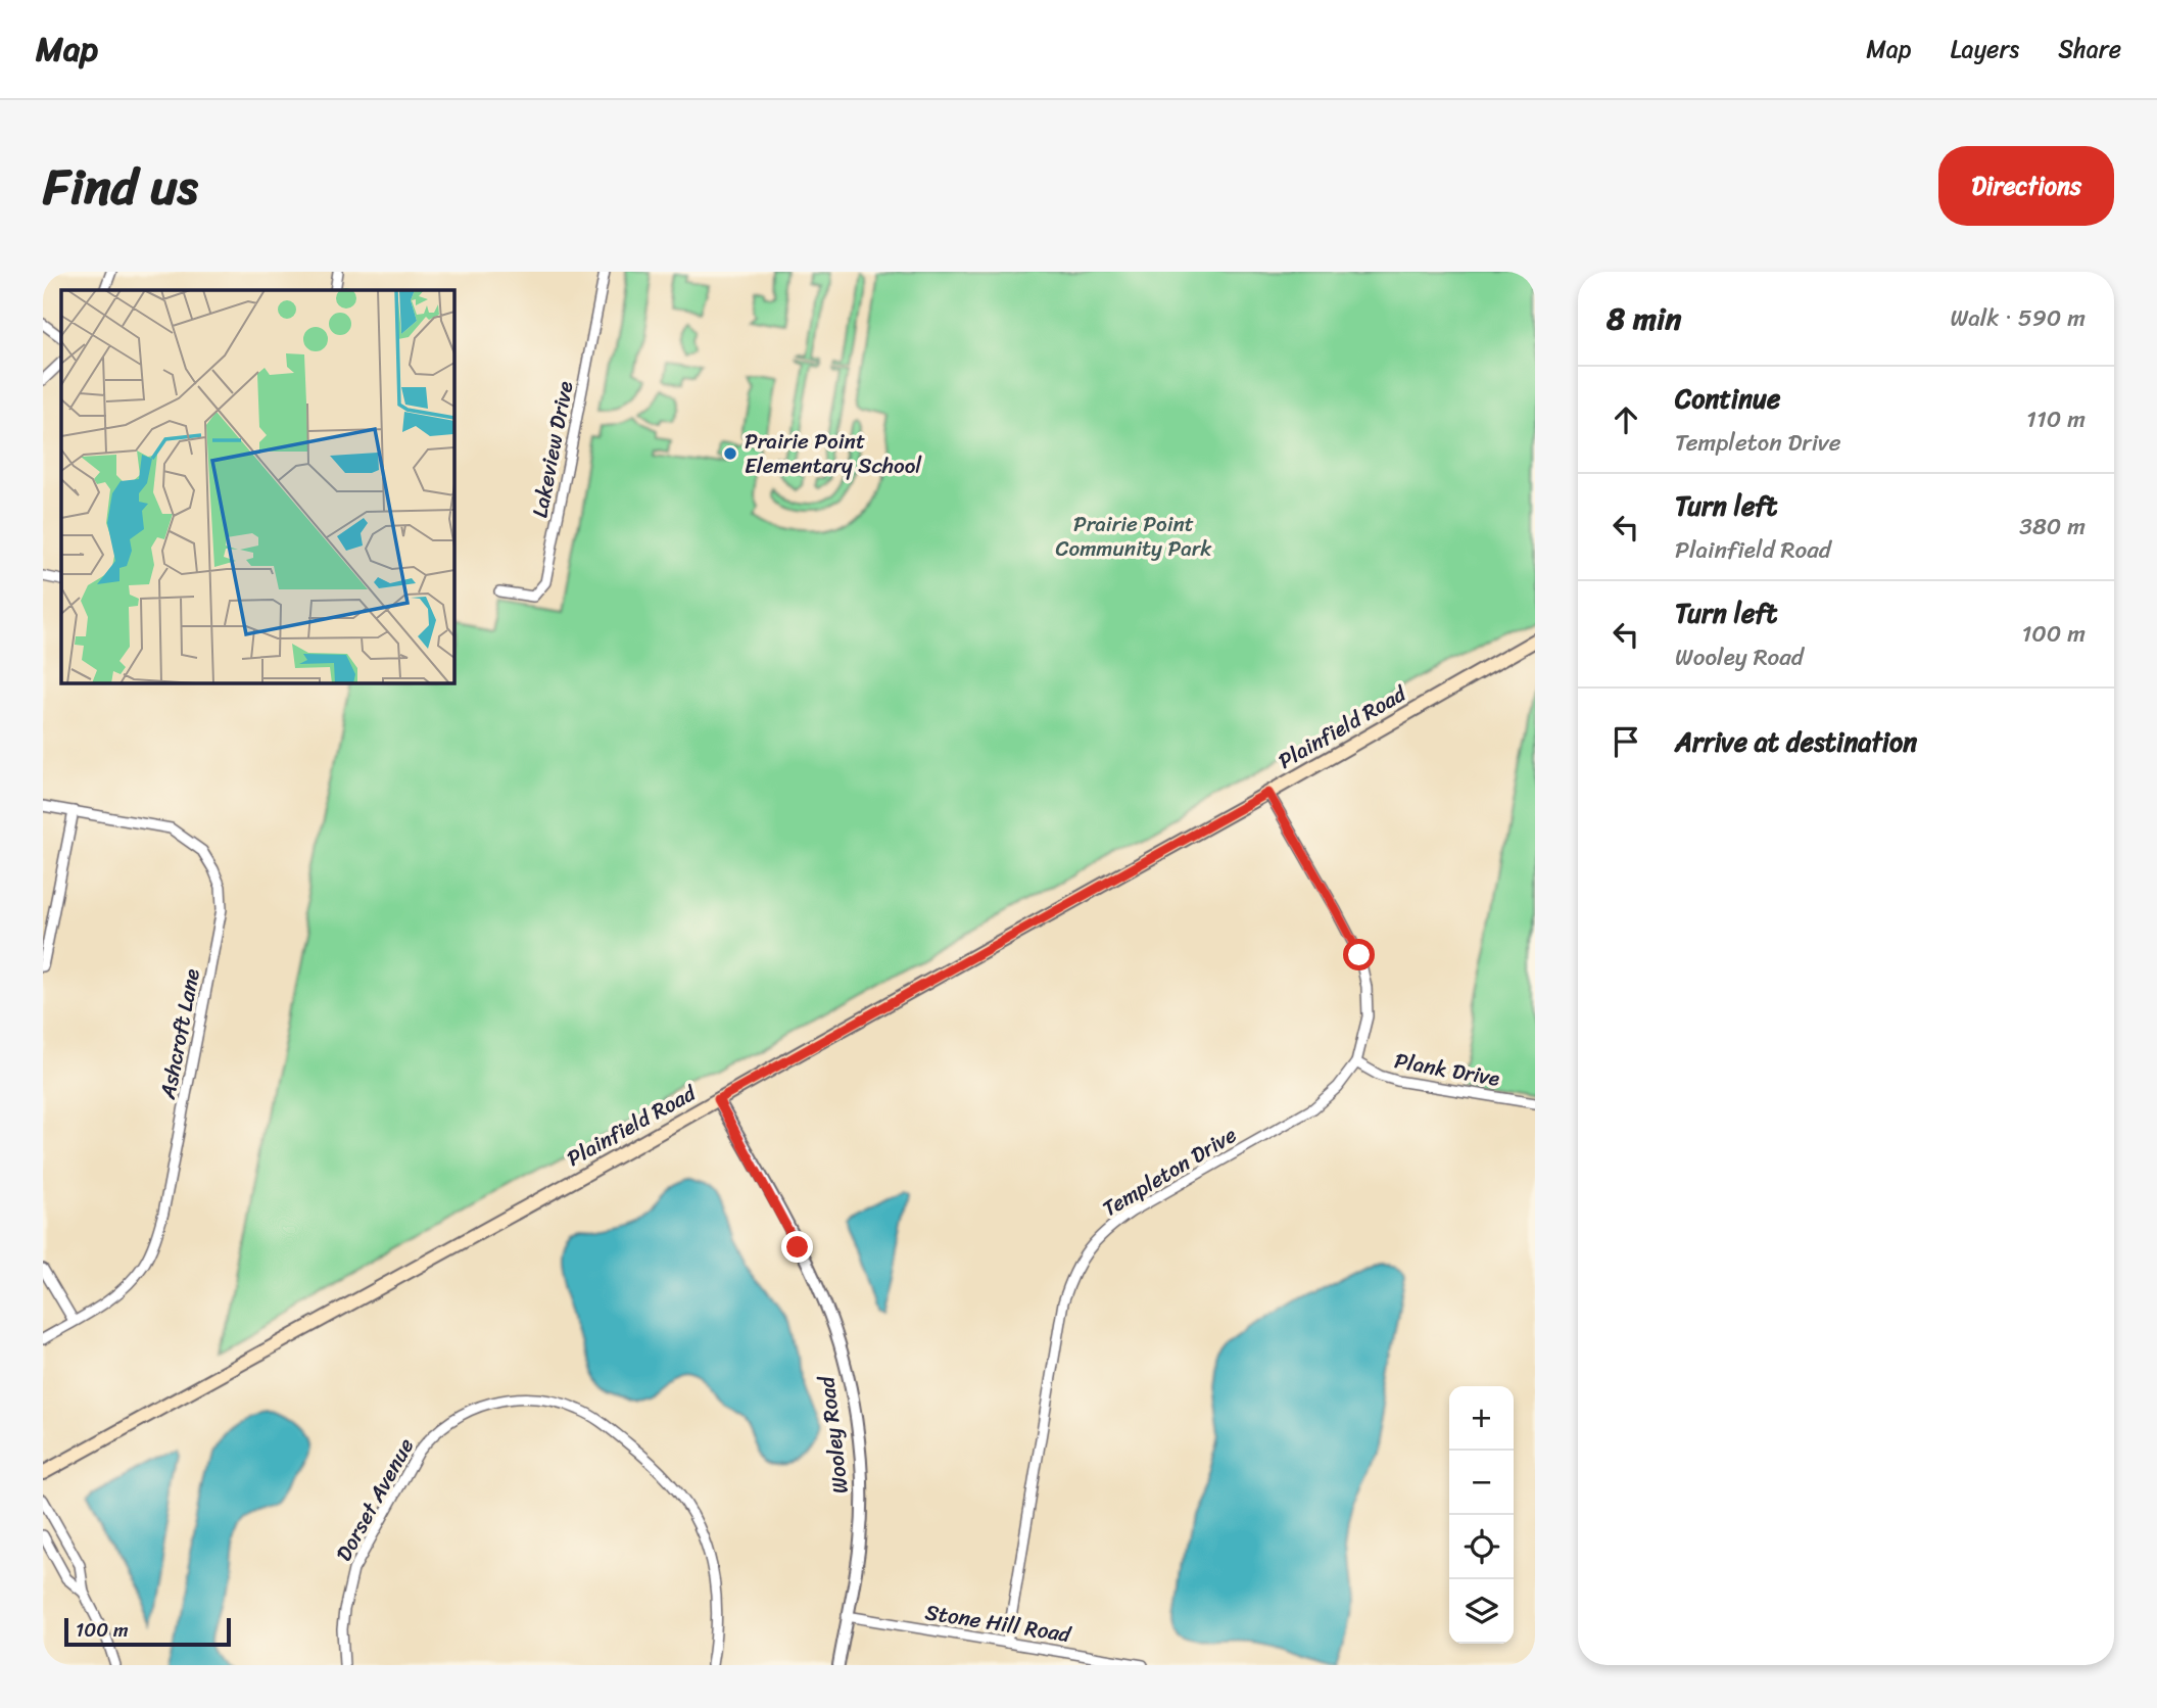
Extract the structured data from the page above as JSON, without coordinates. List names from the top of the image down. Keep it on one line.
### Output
{"streets":{"main road":["Plainfield Road"],"street":["Lakeview Drive","Ashcroft Lane","Plank Drive","Templeton Drive","Wooley Road","Dorset Avenue","Stone Hill Road"]},"crossings":[["Plainfield Road","Templeton Drive"],["Plainfield Road","Wooley Road"],["Plank Drive","Templeton Drive"],["Templeton Drive","Stone Hill Road"],["Wooley Road","Stone Hill Road"]],"parks":["Prairie Point Community Park"],"places":["Prairie Point Elementary School"],"scale_bar":"100 m","page":{"header":"Map","nav":["Map","Layers","Share"],"title":"Find us","buttons":"Directions","heading":["8 min","Walk · 590 m"],"list":[["Continue","Templeton Drive","110 m"],["Turn left","Plainfield Road","380 m"],["Turn left","Wooley Road","100 m"],"Arrive at destination"],"map_buttons":["+","−"],"scale":"100 m"}}
